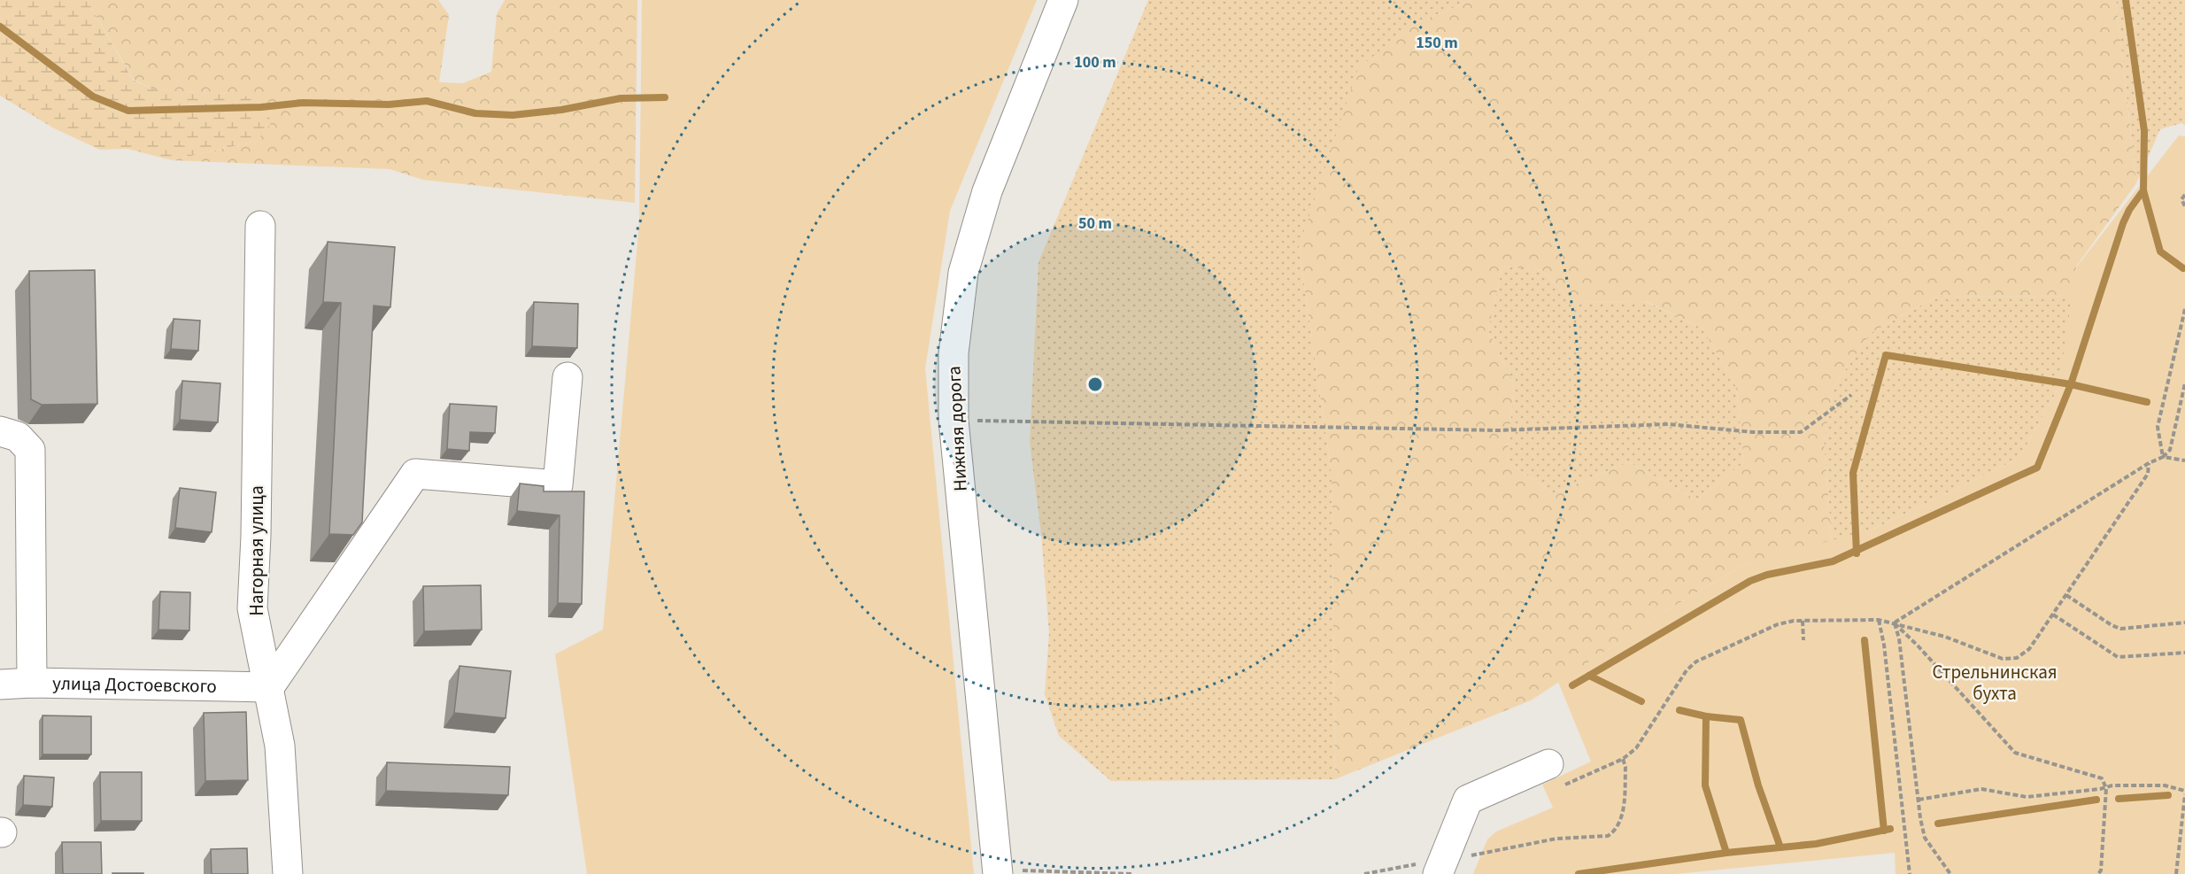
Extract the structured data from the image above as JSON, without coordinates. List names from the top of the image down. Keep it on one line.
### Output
{"streets":{"street":["Нижняя дорога","Нагорная улица","улица Достоевского"]},"crossings":[["Нагорная улица","улица Достоевского"]],"parks":["Стрельнинская бухта"],"rings":["150 m","100 m","50 m"]}
